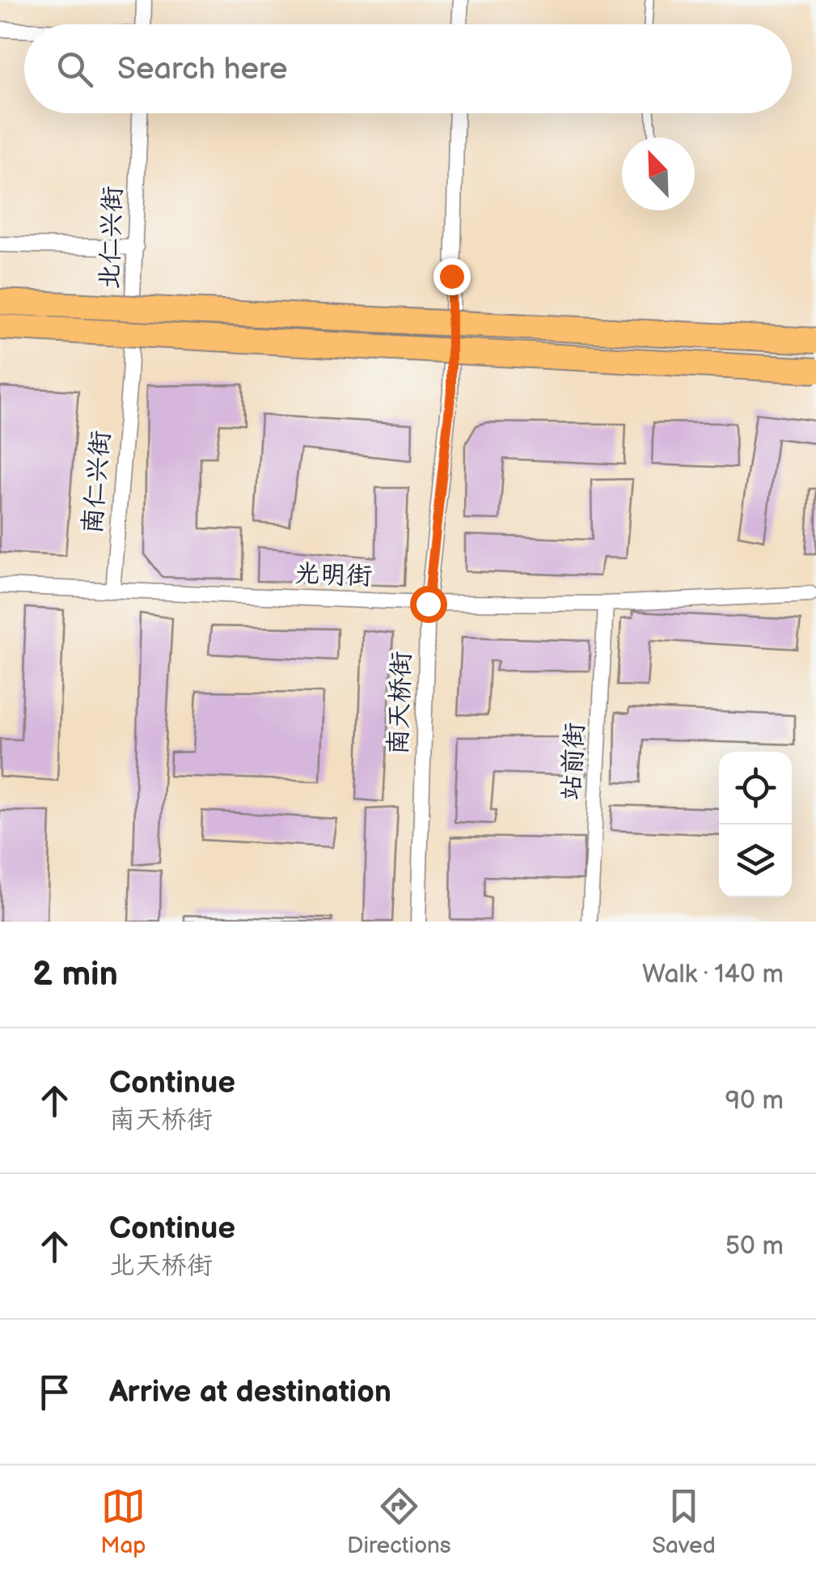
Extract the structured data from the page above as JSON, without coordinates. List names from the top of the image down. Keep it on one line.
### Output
{"streets":{"street":["北仁兴街","南仁兴街","光明街","南天桥街","站前街"]},"crossings":[["北仁兴街","南仁兴街"],["南仁兴街","光明街"],["光明街","南天桥街"],["光明街","站前街"]],"north":"top left","page":{"search":"Search here","heading":["2 min","Walk · 140 m"],"list":[["Continue","南天桥街","90 m"],["Continue","北天桥街","50 m"],"Arrive at destination"],"nav":["Map","Directions","Saved"]}}
